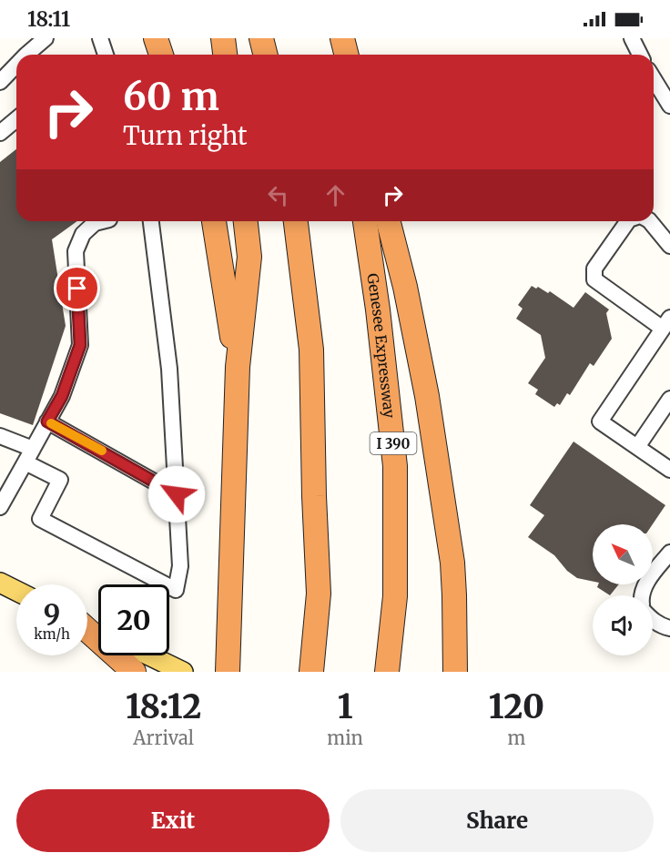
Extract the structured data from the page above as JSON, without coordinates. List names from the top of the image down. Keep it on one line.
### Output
{"streets":{"highway":["Genesee Expressway","I 390"]},"north":"top left","page":{"status":"18:11","turn":["60 m","Turn right"],"speed":"9 km/h","limit":"20","eta":["18:12","Arrival","1","min","120","m"],"buttons":["Exit","Share"]}}
